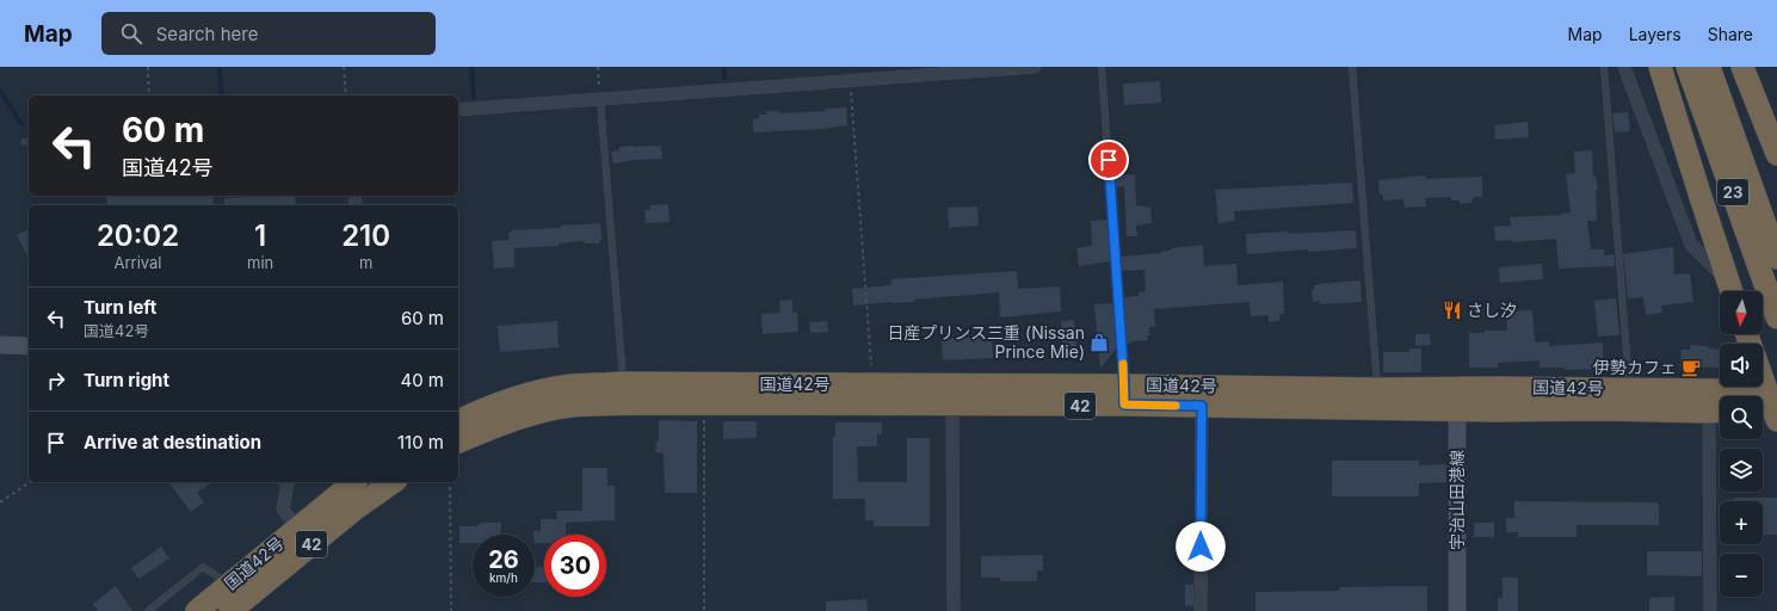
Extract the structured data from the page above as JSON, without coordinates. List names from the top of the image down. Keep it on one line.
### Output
{"streets":{"highway":["23","国道42号","42"],"main road":["宇治山田港線"]},"crossings":[["国道42号","宇治山田港線"]],"places":{"restaurant":["さし汐"],"shop":["日産プリンス三重 (Nissan Prince Mie)"],"cafe":["伊勢カフェ"]},"north":"bottom","page":{"header":"Map","search":"Search here","nav":["Map","Layers","Share"],"turn":["60 m","国道42号"],"eta":["20:02","Arrival","1","min","210","m"],"list":[{"name":"Turn left","note":"国道42号","value":"60 m"},{"name":"Turn right","value":"40 m"},{"name":"Arrive at destination","value":"110 m"}],"map_buttons":["+","−"],"speed":"26 km/h","limit":"30"}}
